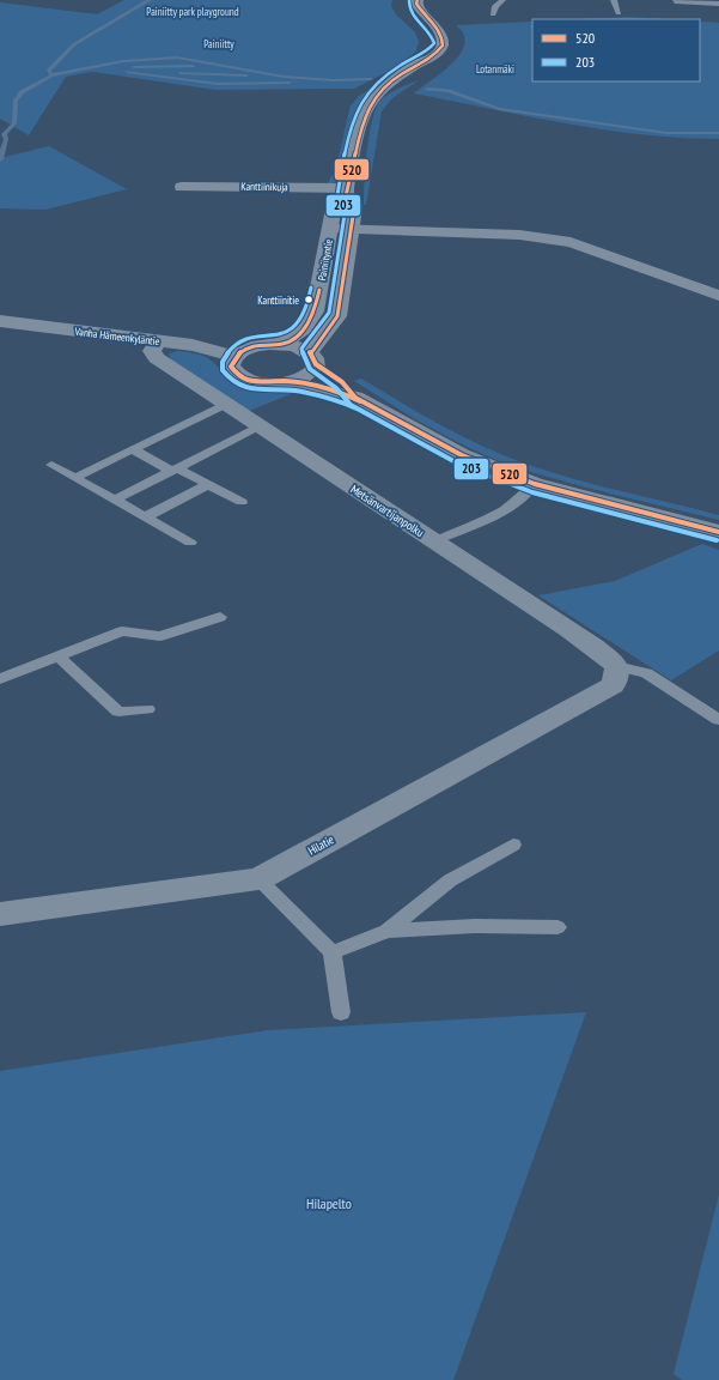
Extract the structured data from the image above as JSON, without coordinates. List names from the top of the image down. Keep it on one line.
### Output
{"streets":{"street":["Kanttiinikuja","Painiityntie","Vanha Hämeenkyläntie","Metsänvartijanpolku","Hilatie"]},"crossings":[["Kanttiinikuja","Painiityntie"],["Vanha Hämeenkyläntie","Metsänvartijanpolku"],["Metsänvartijanpolku","Hilatie"]],"parks":["Painiitty park playground","Painiitty","Lotanmäki","Hilapelto"],"places":["Kanttiinitie"],"lines":["transit line 520","transit line 203"],"legend":["520","203"]}
